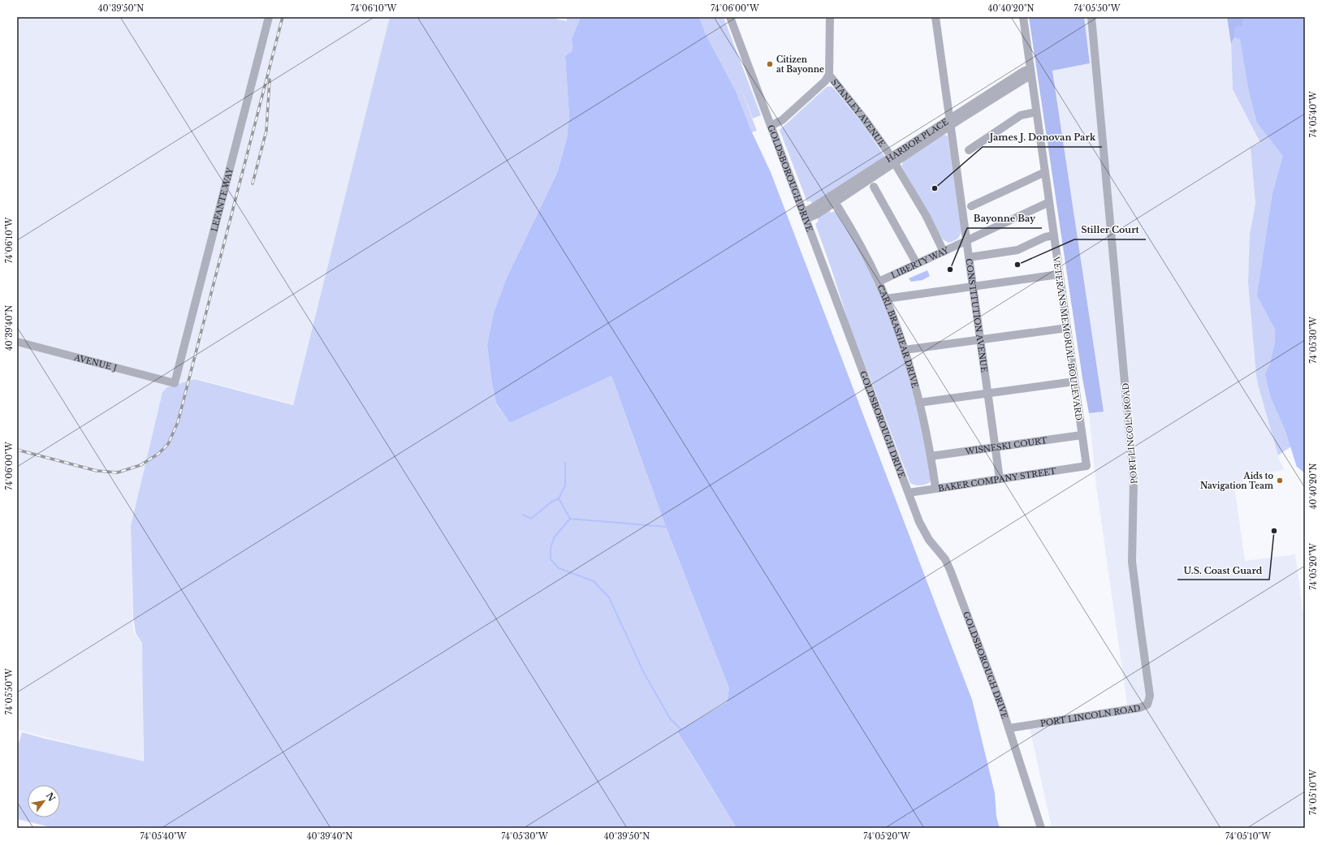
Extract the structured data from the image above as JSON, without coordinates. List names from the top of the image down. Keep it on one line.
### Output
{"streets":{"street":["STANLEY AVENUE","HARBOR PLACE","GOLDSBOROUGH DRIVE","LEFANTE WAY","LIBERTY WAY","CONSTITUTION AVENUE","CARL BRASHEAR DRIVE","VETERANS MEMORIAL BOULEVARD","AVENUE J","PORT LINCOLN ROAD","WISNESKI COURT","BAKER COMPANY STREET"]},"crossings":[["STANLEY AVENUE","HARBOR PLACE"],["STANLEY AVENUE","LIBERTY WAY"],["HARBOR PLACE","GOLDSBOROUGH DRIVE"],["HARBOR PLACE","CONSTITUTION AVENUE"],["HARBOR PLACE","CARL BRASHEAR DRIVE"],["HARBOR PLACE","VETERANS MEMORIAL BOULEVARD"],["GOLDSBOROUGH DRIVE","PORT LINCOLN ROAD"],["GOLDSBOROUGH DRIVE","BAKER COMPANY STREET"],["LEFANTE WAY","AVENUE J"],["LIBERTY WAY","CONSTITUTION AVENUE"],["LIBERTY WAY","CARL BRASHEAR DRIVE"],["LIBERTY WAY","VETERANS MEMORIAL BOULEVARD"],["CONSTITUTION AVENUE","WISNESKI COURT"],["CONSTITUTION AVENUE","BAKER COMPANY STREET"],["CARL BRASHEAR DRIVE","WISNESKI COURT"],["CARL BRASHEAR DRIVE","BAKER COMPANY STREET"],["VETERANS MEMORIAL BOULEVARD","WISNESKI COURT"],["VETERANS MEMORIAL BOULEVARD","BAKER COMPANY STREET"]],"places":["Citizen at Bayonne","James J. Donovan Park","Stiller Court","Bayonne Bay","Aids to Navigation Team","U.S. Coast Guard"],"north":"top right","coordinates":["40°39'50\"N","74°06'10\"W","74°06'00\"W","40°40'20\"N","74°05'50\"W","74°05'40\"W","40°39'40\"N","74°05'30\"W","74°05'20\"W","74°05'10\"W"]}
